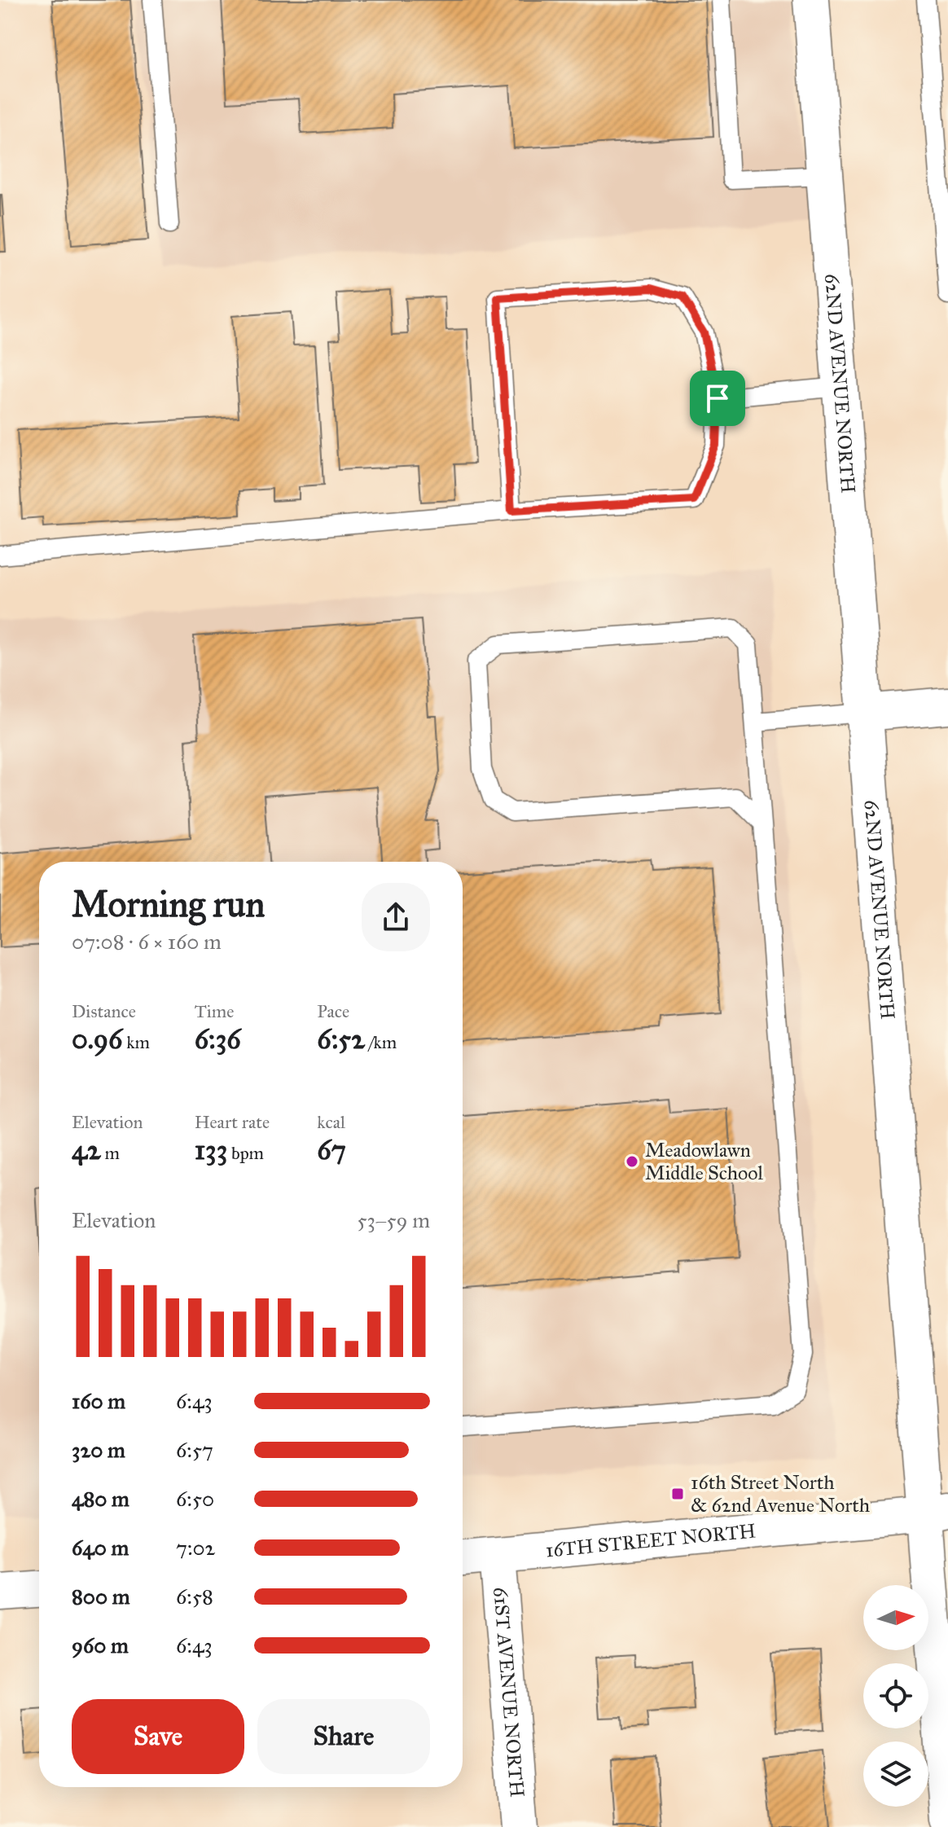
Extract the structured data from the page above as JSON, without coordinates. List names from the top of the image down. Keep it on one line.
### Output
{"streets":{"street":["62ND AVENUE NORTH","16TH STREET NORTH","61ST AVENUE NORTH"]},"crossings":[["62ND AVENUE NORTH","16TH STREET NORTH"],["16TH STREET NORTH","61ST AVENUE NORTH"]],"places":{"other":["Meadowlawn Middle School"],"transit":["16th Street North & 62nd Avenue North"]},"north":"right","page":{"heading":["Morning run","07:08 · 6 × 160 m"],"stats":[["Distance","0.96 km"],["Time","6:36"],["Pace","6:52 /km"],["Elevation","42 m"],["Heart rate","133 bpm"],["kcal","67"]],"chart":["Elevation","53–59 m"],"list":[{"name":"160 m","note":"6:43"},{"name":"320 m","note":"6:57"},{"name":"480 m","note":"6:50"},{"name":"640 m","note":"7:02"},{"name":"800 m","note":"6:58"},{"name":"960 m","note":"6:43"}],"buttons":["Save","Share"]}}
